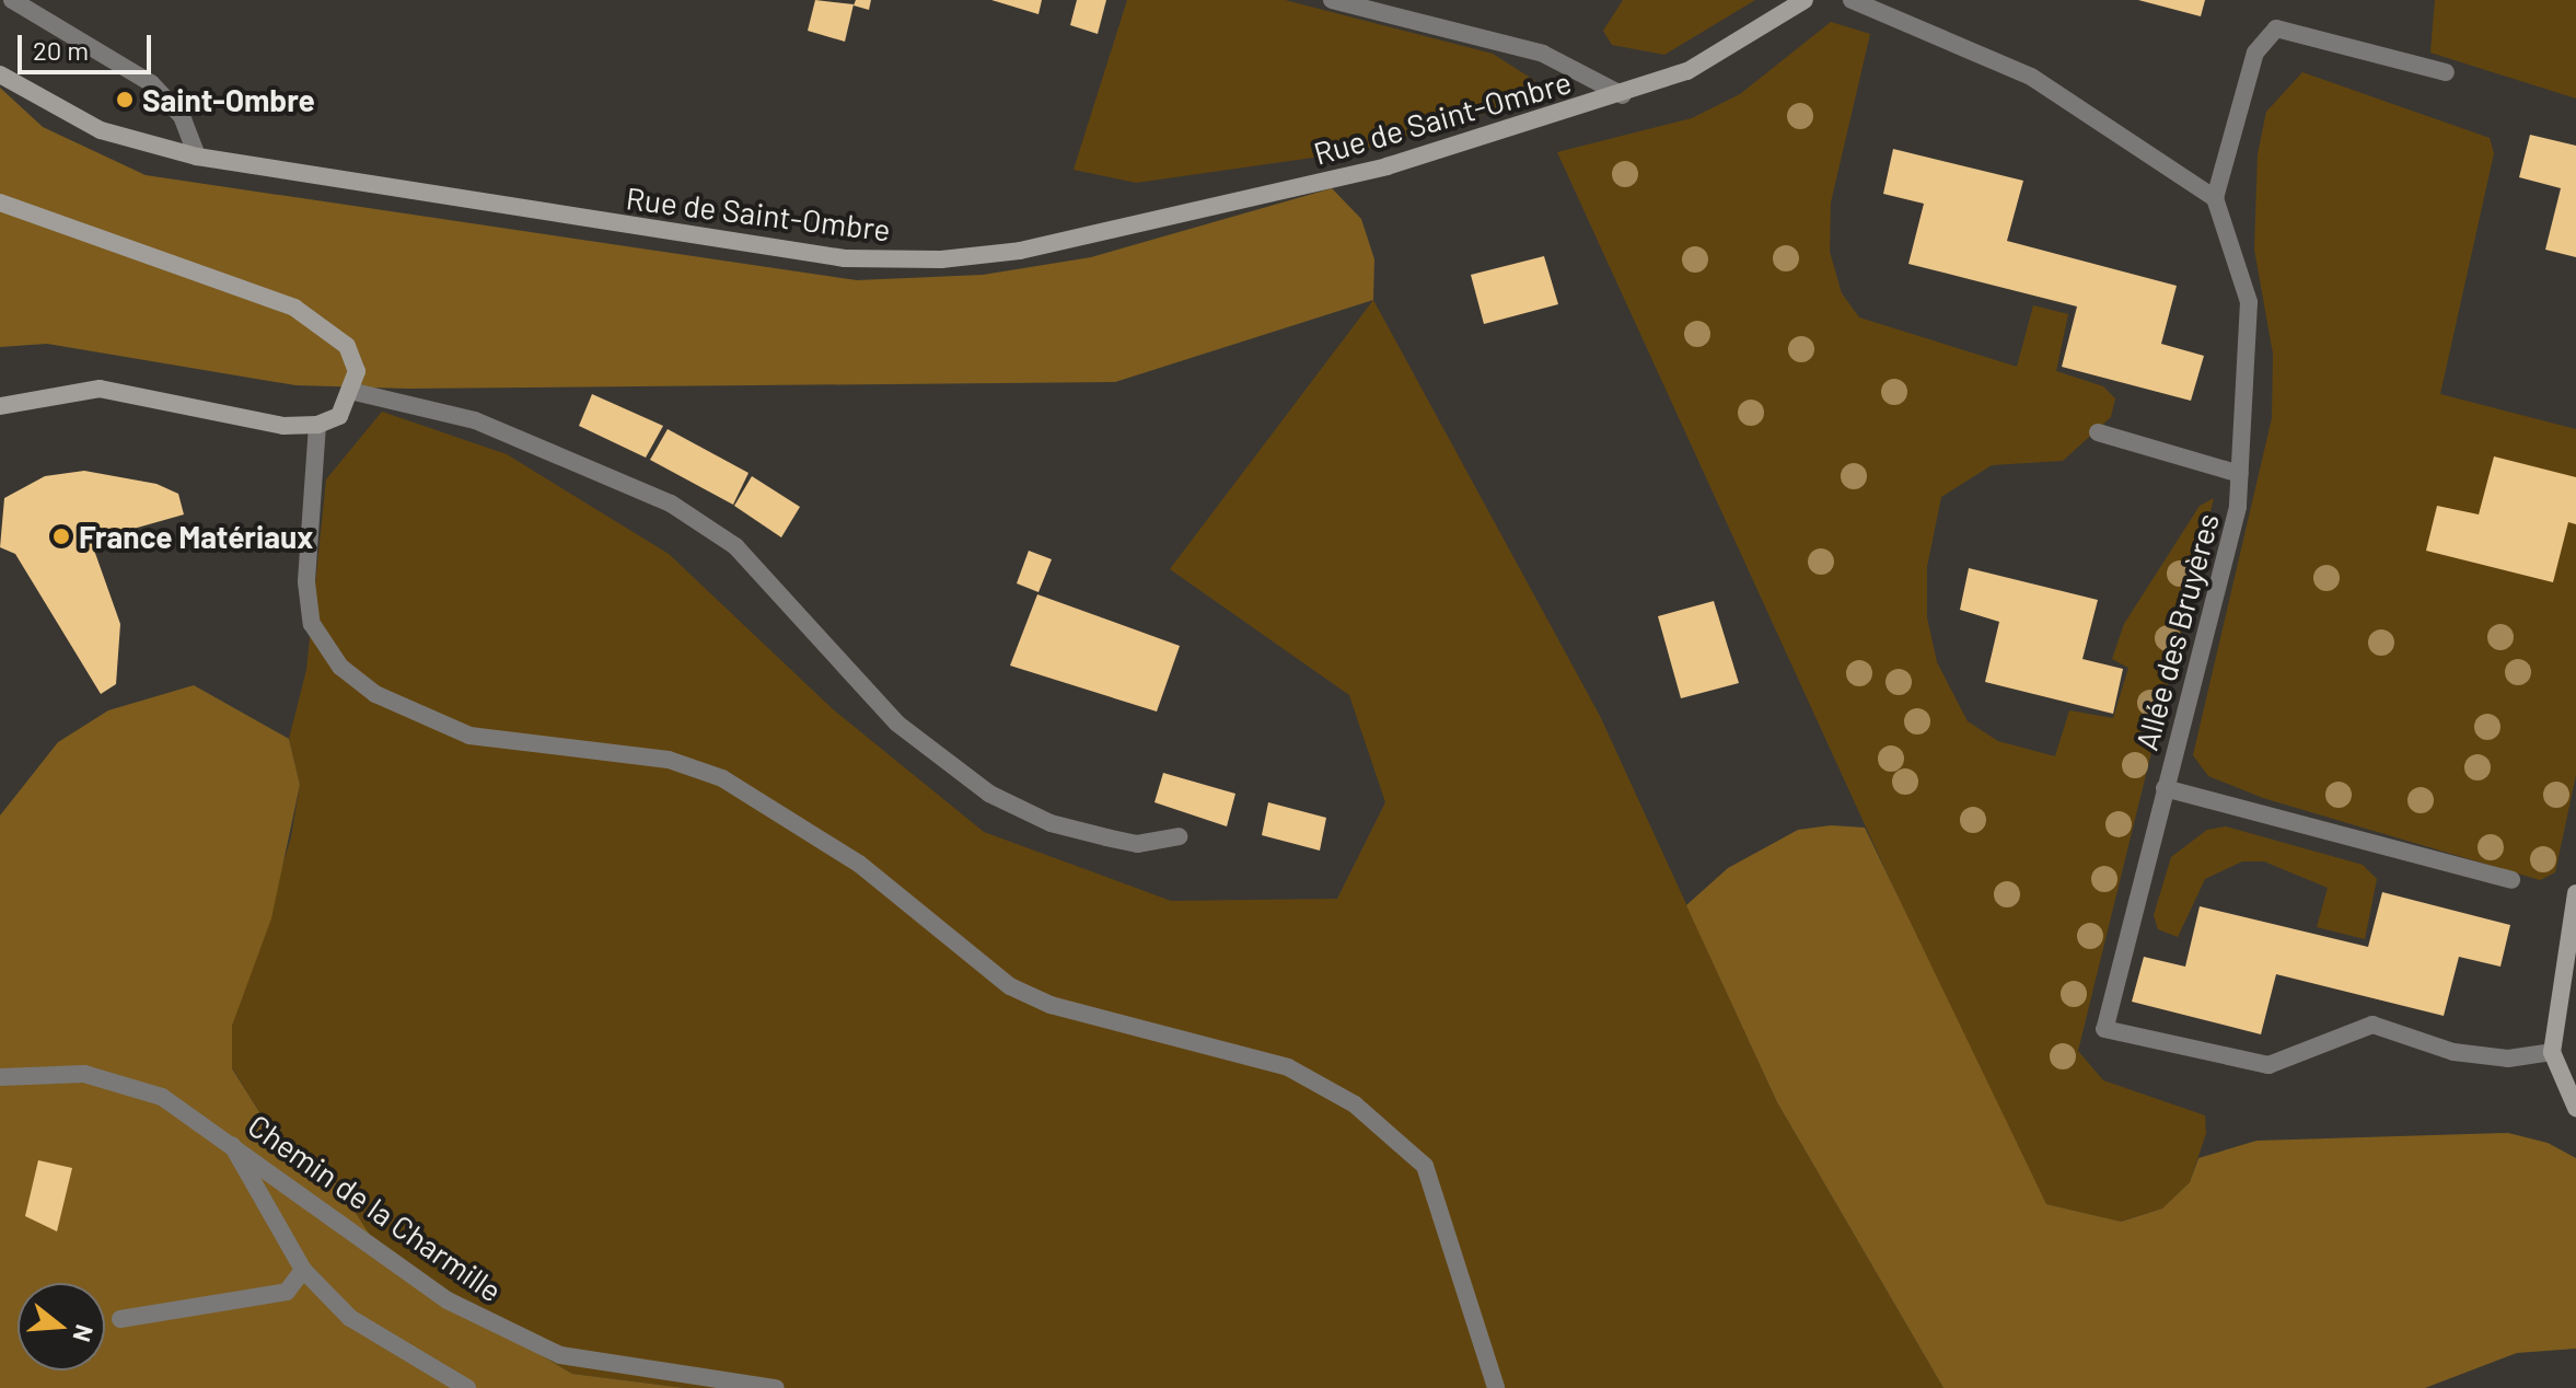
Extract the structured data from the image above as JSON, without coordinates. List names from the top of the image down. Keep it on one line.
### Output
{"streets":{"street":["Rue de Saint-Ombre","Allée des Bruyères","Chemin de la Charmille"]},"places":["Saint-Ombre","France Matériaux"],"scale_bar":"20 m","north":"right"}
